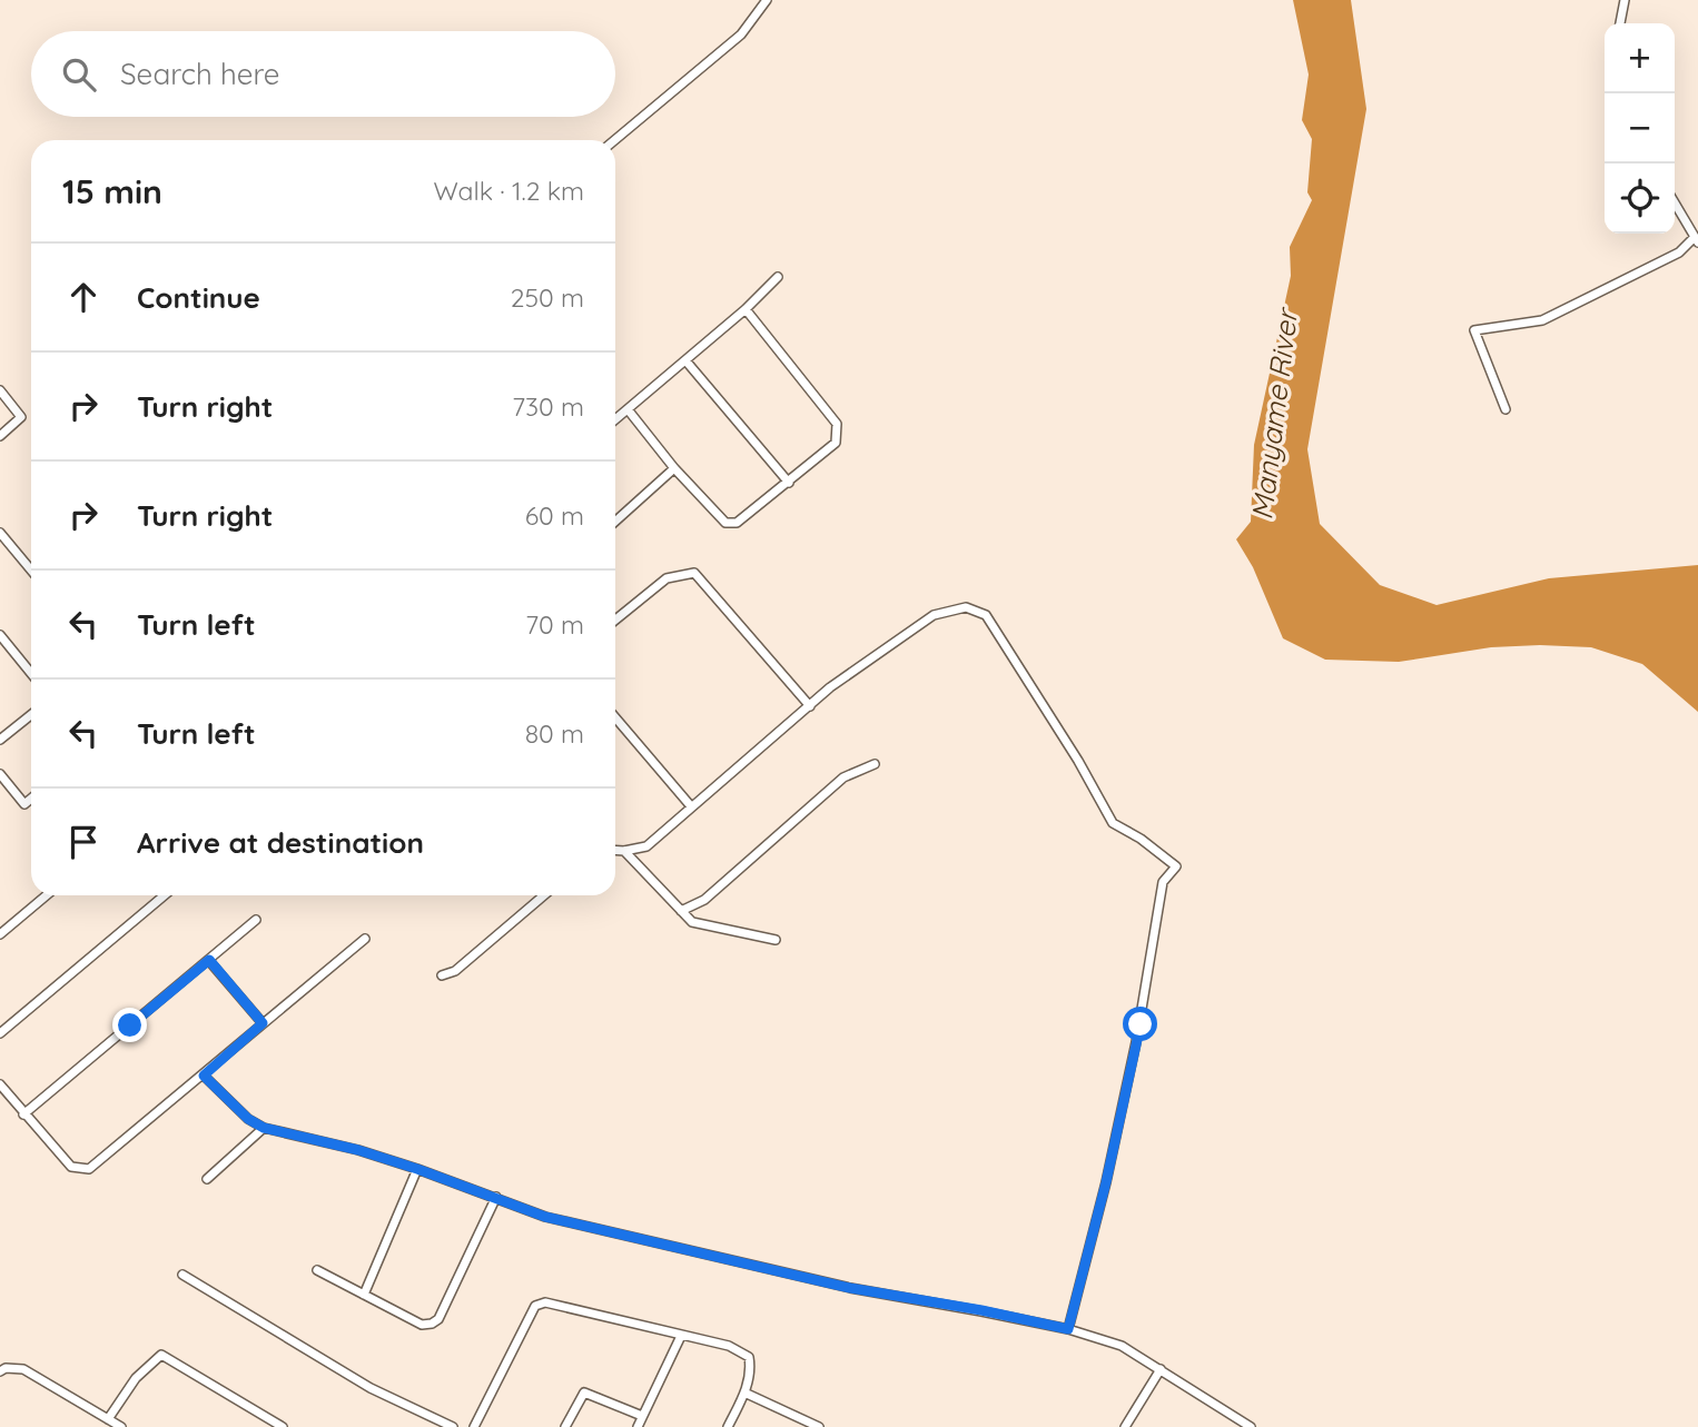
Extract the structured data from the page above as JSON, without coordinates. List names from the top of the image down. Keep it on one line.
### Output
{"water":["Manyame River"],"page":{"map_buttons":["+","−"],"search":"Search here","heading":["15 min","Walk · 1.2 km"],"list":[["Continue","250 m"],["Turn right","730 m"],["Turn right","60 m"],["Turn left","70 m"],["Turn left","80 m"],"Arrive at destination"]}}
